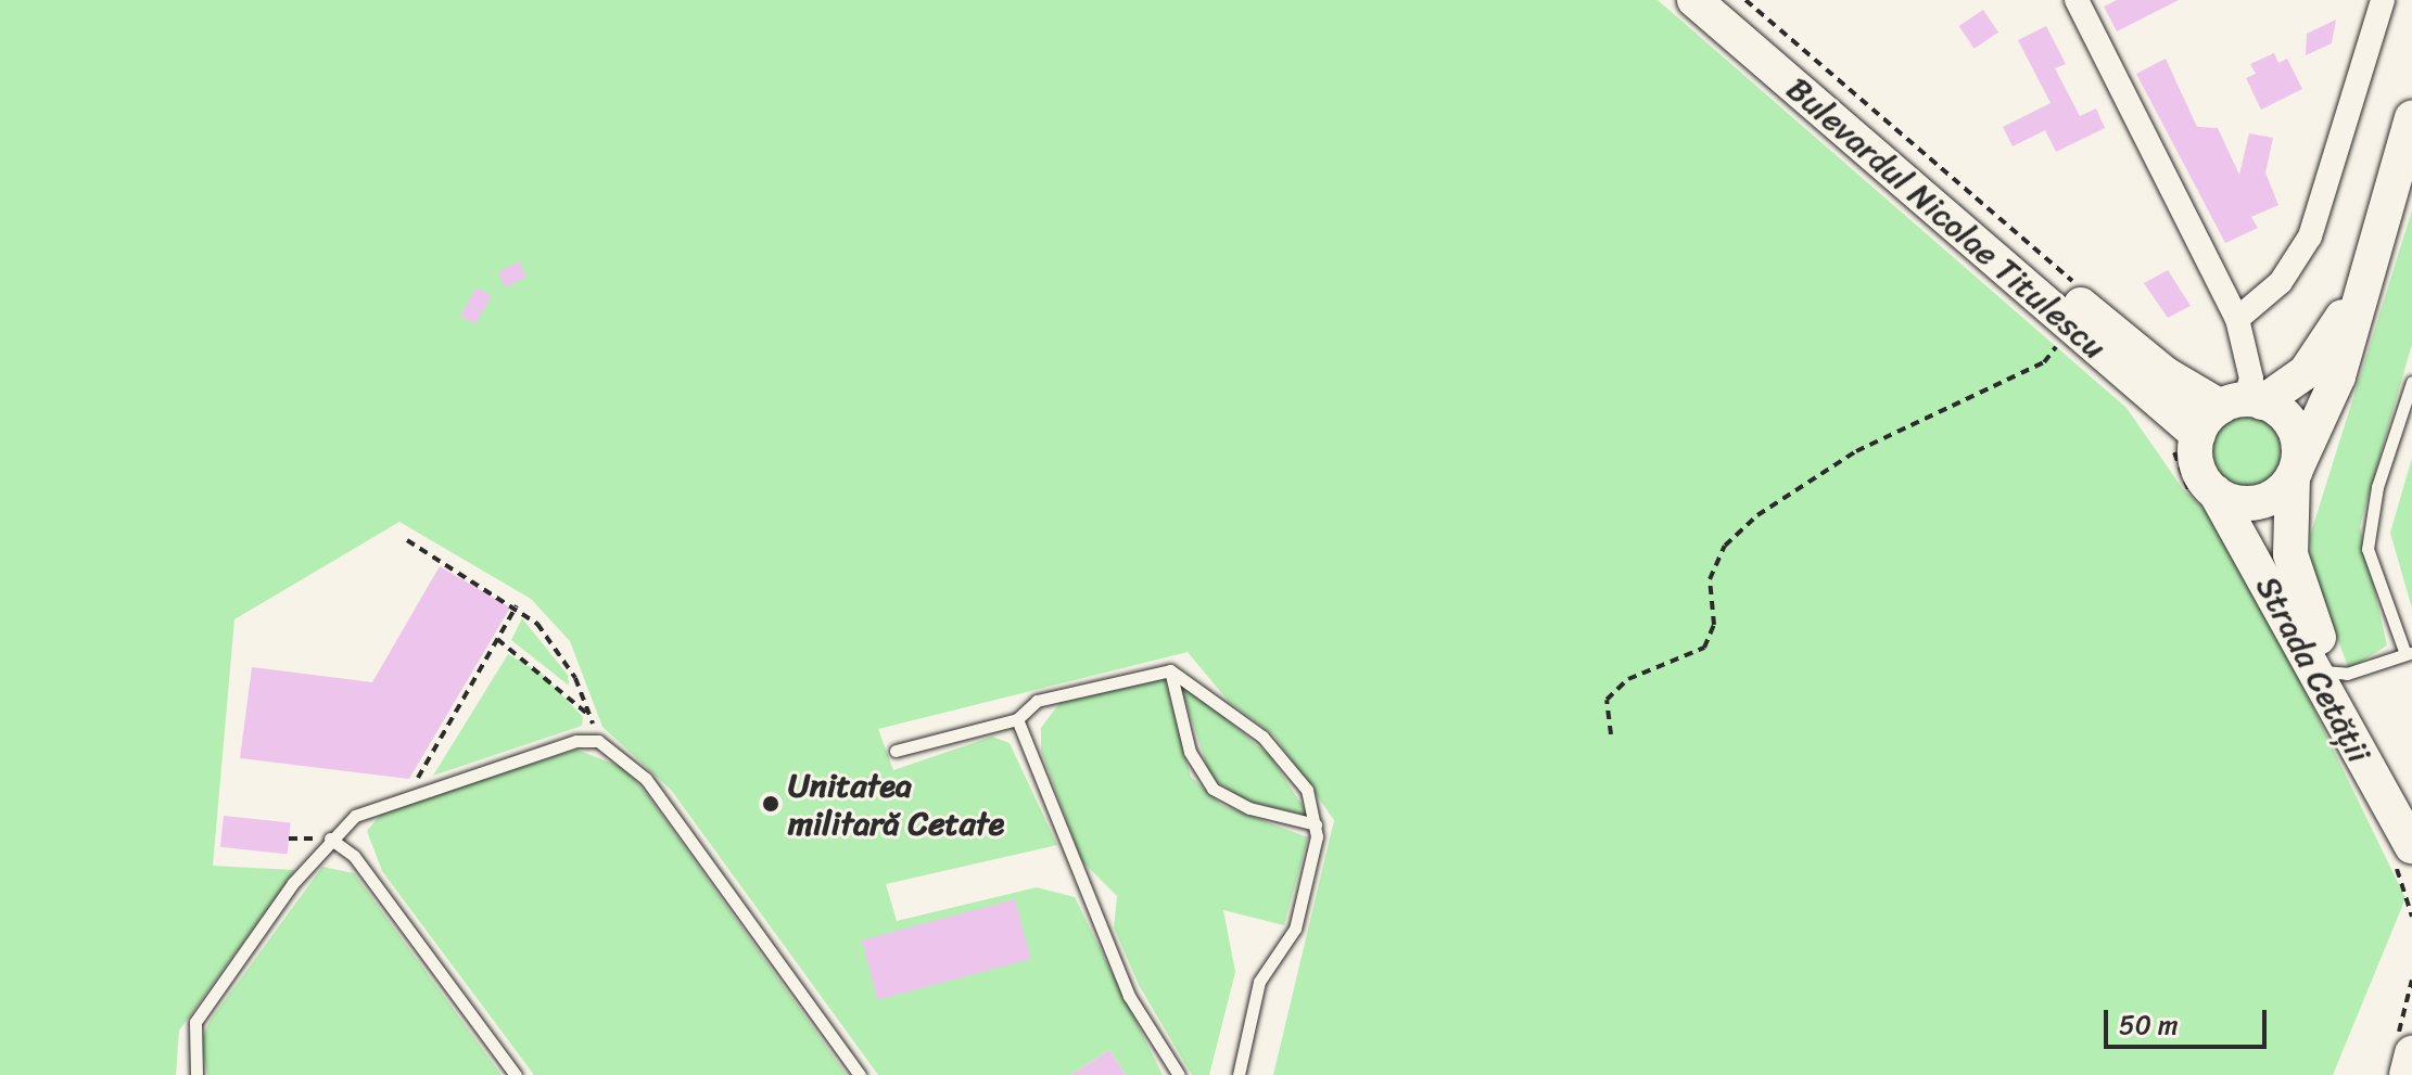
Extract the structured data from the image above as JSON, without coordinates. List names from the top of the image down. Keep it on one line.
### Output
{"streets":{"main road":["Bulevardul Nicolae Titulescu","Strada Cetății"]},"crossings":[["Bulevardul Nicolae Titulescu","Strada Cetății"]],"places":["Unitatea militară Cetate"],"scale_bar":"50 m"}
